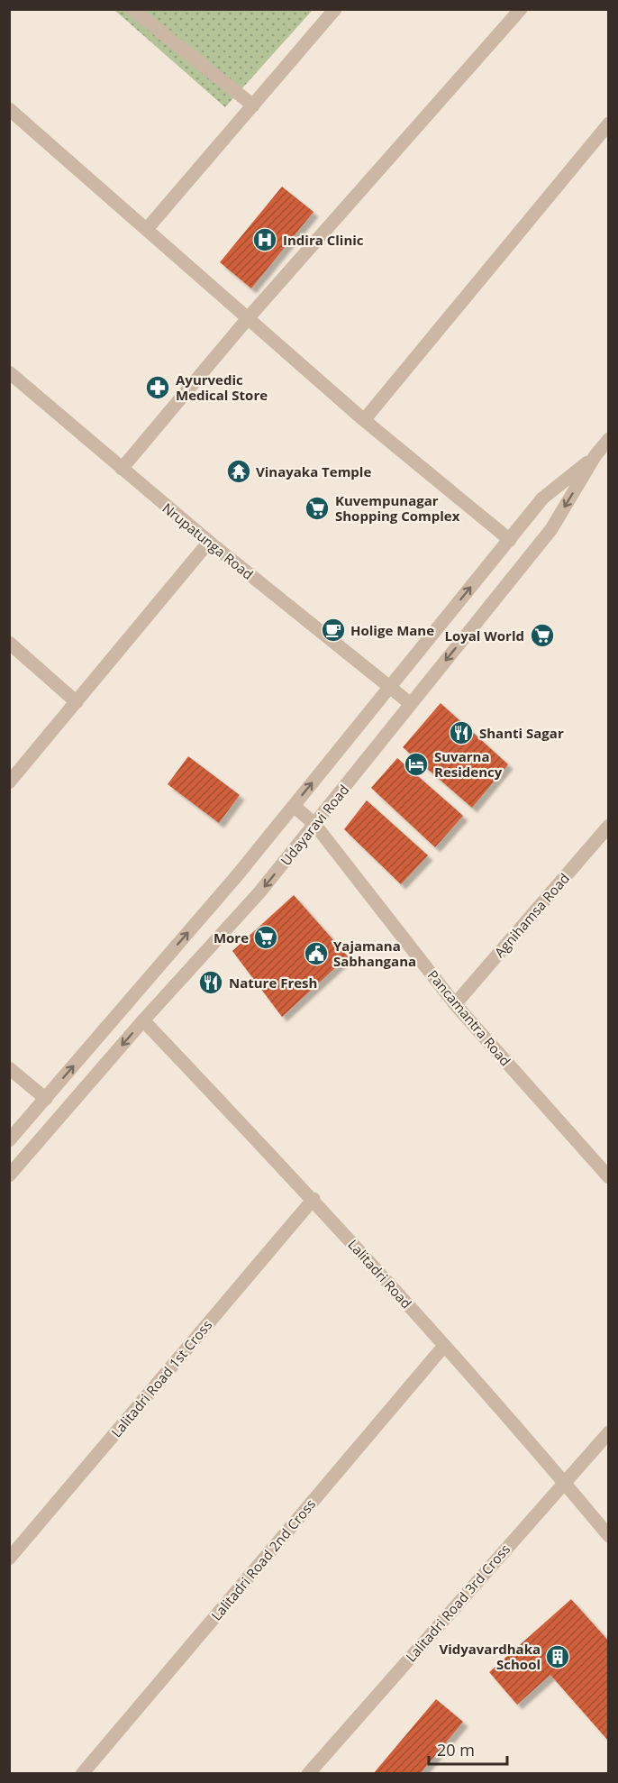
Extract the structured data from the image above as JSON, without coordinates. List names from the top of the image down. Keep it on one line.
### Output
{"streets":{"street":["Nrupatunga Road","Udayaravi Road","Agnihamsa Road","Pancamantra Road","Lalitadri Road","Lalitadri Road 1st Cross","Lalitadri Road 2nd Cross","Lalitadri Road 3rd Cross"]},"crossings":[["Nrupatunga Road","Udayaravi Road"],["Udayaravi Road","Pancamantra Road"],["Udayaravi Road","Lalitadri Road"],["Agnihamsa Road","Pancamantra Road"],["Lalitadri Road","Lalitadri Road 1st Cross"],["Lalitadri Road","Lalitadri Road 2nd Cross"],["Lalitadri Road","Lalitadri Road 3rd Cross"]],"places":{"hospital":["Indira Clinic"],"pharmacy":["Ayurvedic Medical Store"],"temple":["Vinayaka Temple"],"supermarket":["Kuvempunagar Shopping Complex","Loyal World","More"],"cafe":["Holige Mane"],"restaurant":["Shanti Sagar","Nature Fresh"],"hotel":["Suvarna Residency"],"public building":["Yajamana Sabhangana"],"building":["Vidyavardhaka School"]},"scale_bar":"20 m"}
